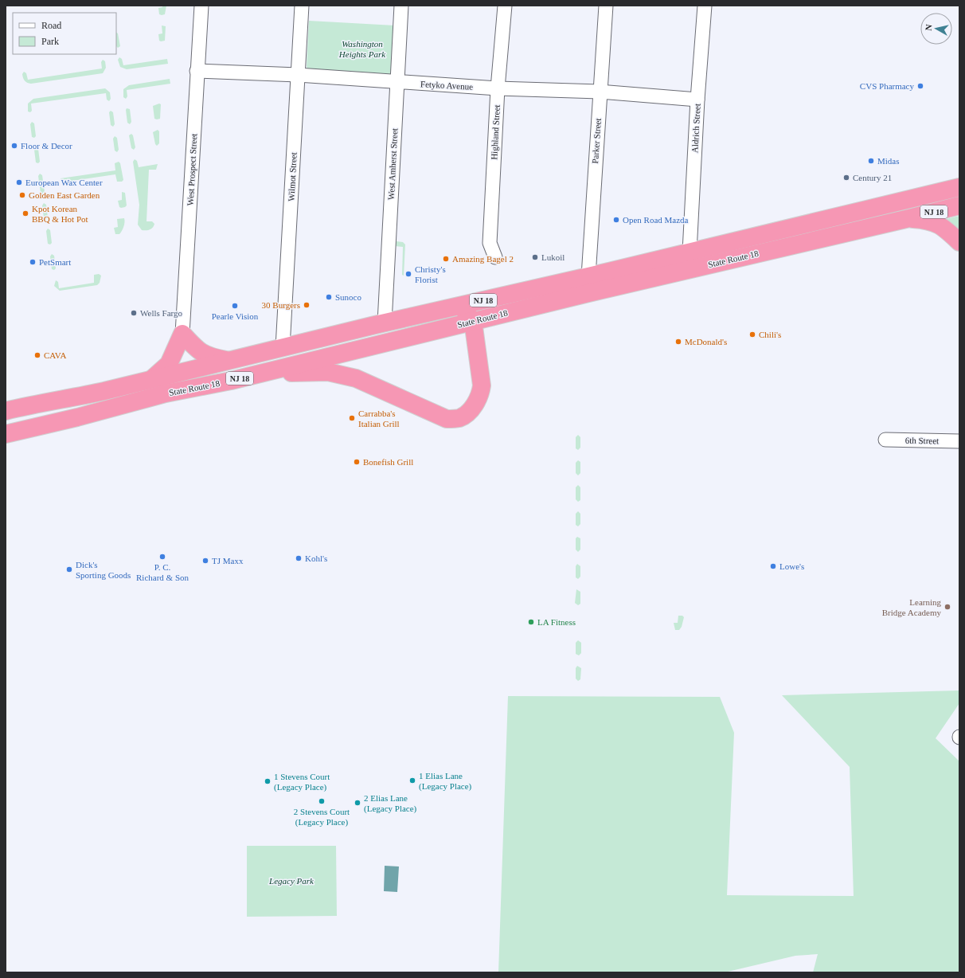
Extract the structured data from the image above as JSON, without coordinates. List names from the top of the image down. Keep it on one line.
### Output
{"streets":{"highway":["NJ 18","State Route 18"],"street":["Fetyko Avenue","Aldrich Street","Highland Street","Parker Street","West Amherst Street","West Prospect Street","Wilmot Street","6th Street"]},"crossings":[["Fetyko Avenue","Aldrich Street"],["Fetyko Avenue","Highland Street"],["Fetyko Avenue","Parker Street"],["Fetyko Avenue","West Amherst Street"],["Fetyko Avenue","West Prospect Street"],["Fetyko Avenue","Wilmot Street"],["Aldrich Street","State Route 18"],["Parker Street","State Route 18"],["West Amherst Street","State Route 18"],["Wilmot Street","State Route 18"]],"parks":["Washington Heights Park","Legacy Park"],"places":["CVS Pharmacy","Floor & Decor","Midas","Century 21","European Wax Center","Golden East Garden","Kpot Korean BBQ & Hot Pot","Open Road Mazda","Lukoil","Amazing Bagel 2","PetSmart","Christy's Florist","Sunoco","30 Burgers","Pearle Vision","Wells Fargo","Chili's","McDonald's","CAVA","Carrabba's Italian Grill","Bonefish Grill","P. C. Richard & Son","Kohl's","TJ Maxx","Lowe's","Dick's Sporting Goods","Learning Bridge Academy","LA Fitness","1 Elias Lane (Legacy Place)","1 Stevens Court (Legacy Place)","2 Stevens Court (Legacy Place)","2 Elias Lane (Legacy Place)"],"legend":["Road","Park"],"north":"left"}
